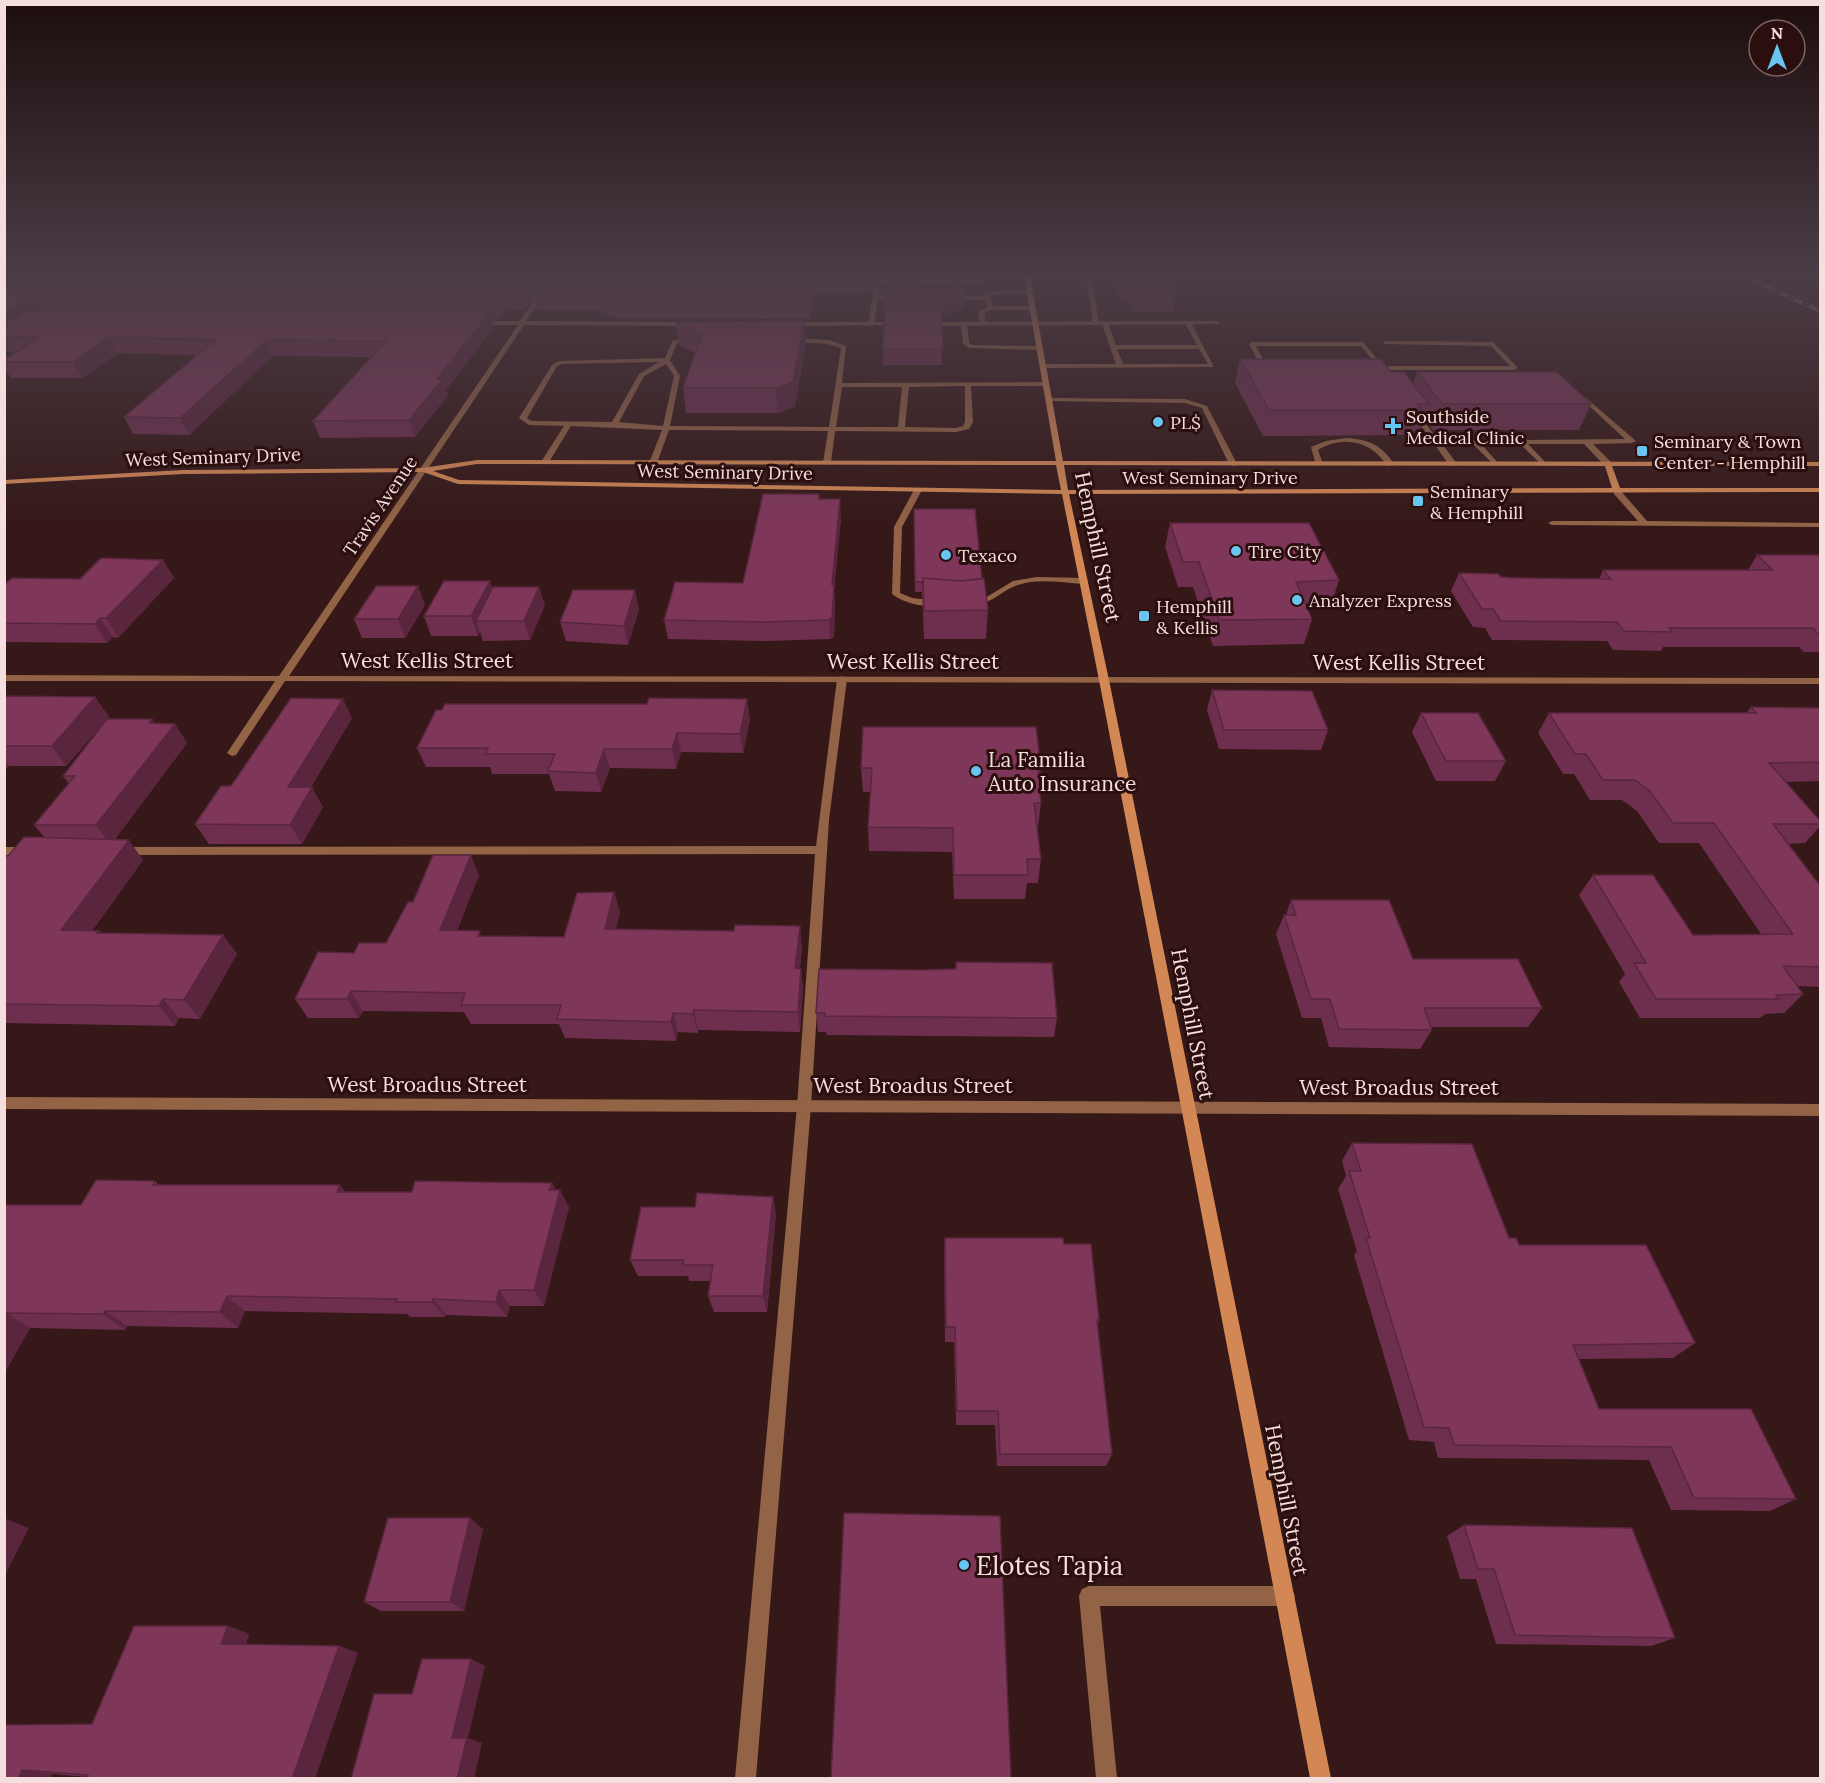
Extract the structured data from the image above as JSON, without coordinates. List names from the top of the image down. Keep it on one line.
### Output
{"streets":{"main road":["West Seminary Drive","Hemphill Street"],"street":["Travis Avenue","West Kellis Street","West Broadus Street"]},"crossings":[["West Seminary Drive","Travis Avenue"],["West Seminary Drive","Hemphill Street"],["Travis Avenue","West Kellis Street"],["Hemphill Street","West Kellis Street"],["Hemphill Street","West Broadus Street"]],"places":{"other":["PL$","Tire City","Texaco","Analyzer Express","La Familia Auto Insurance","Elotes Tapia"],"health":["Southside Medical Clinic"],"transit":["Seminary & Town Center - Hemphill","Seminary & Hemphill","Hemphill & Kellis"]},"north":"top"}
